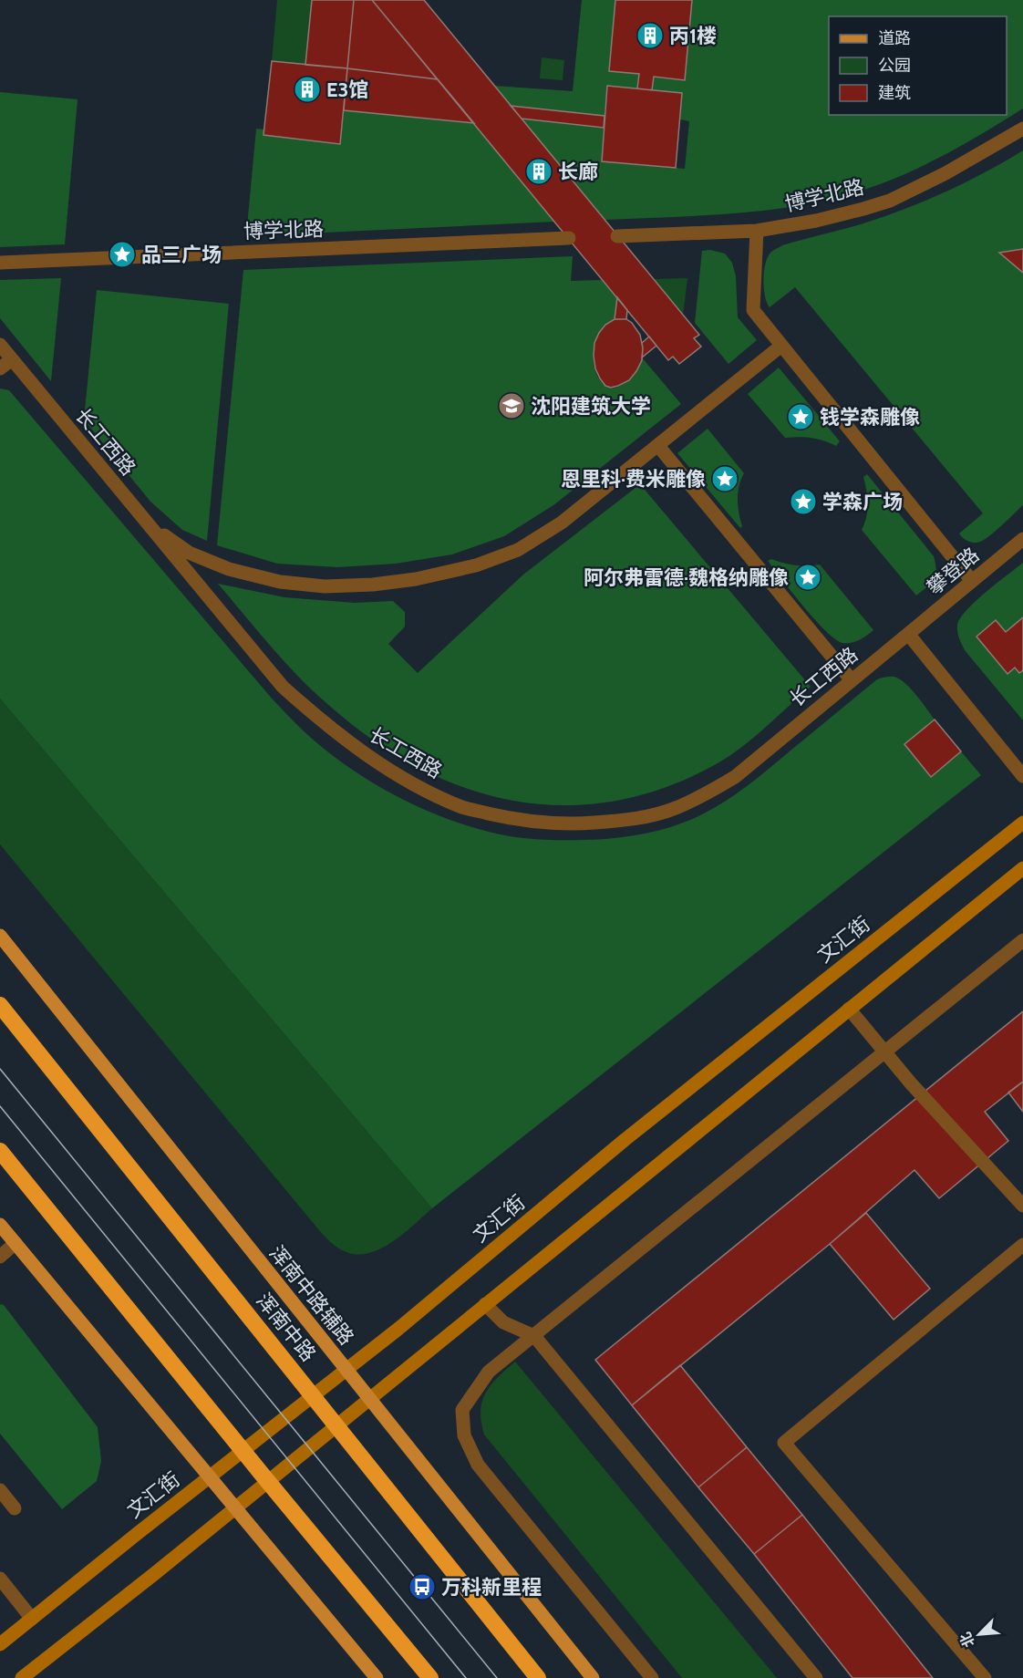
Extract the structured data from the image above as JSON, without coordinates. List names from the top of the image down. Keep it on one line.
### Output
{"streets":{"highway":["浑南中路"],"main road":["浑南中路辅路"],"street":["文汇街"],"lane":["博学北路","长工西路","攀登路"]},"crossings":[["长工西路","攀登路"],["文汇街","浑南中路辅路"]],"places":{"building":["丙1楼","E3馆","长廊"],"place":["品三广场","钱学森雕像","恩里科·费米雕像","学森广场","阿尔弗雷德·魏格纳雕像"],"school or university":["沈阳建筑大学"],"bus stop":["万科新里程"]},"legend":["道路","公园","建筑"],"north":"bottom left"}
